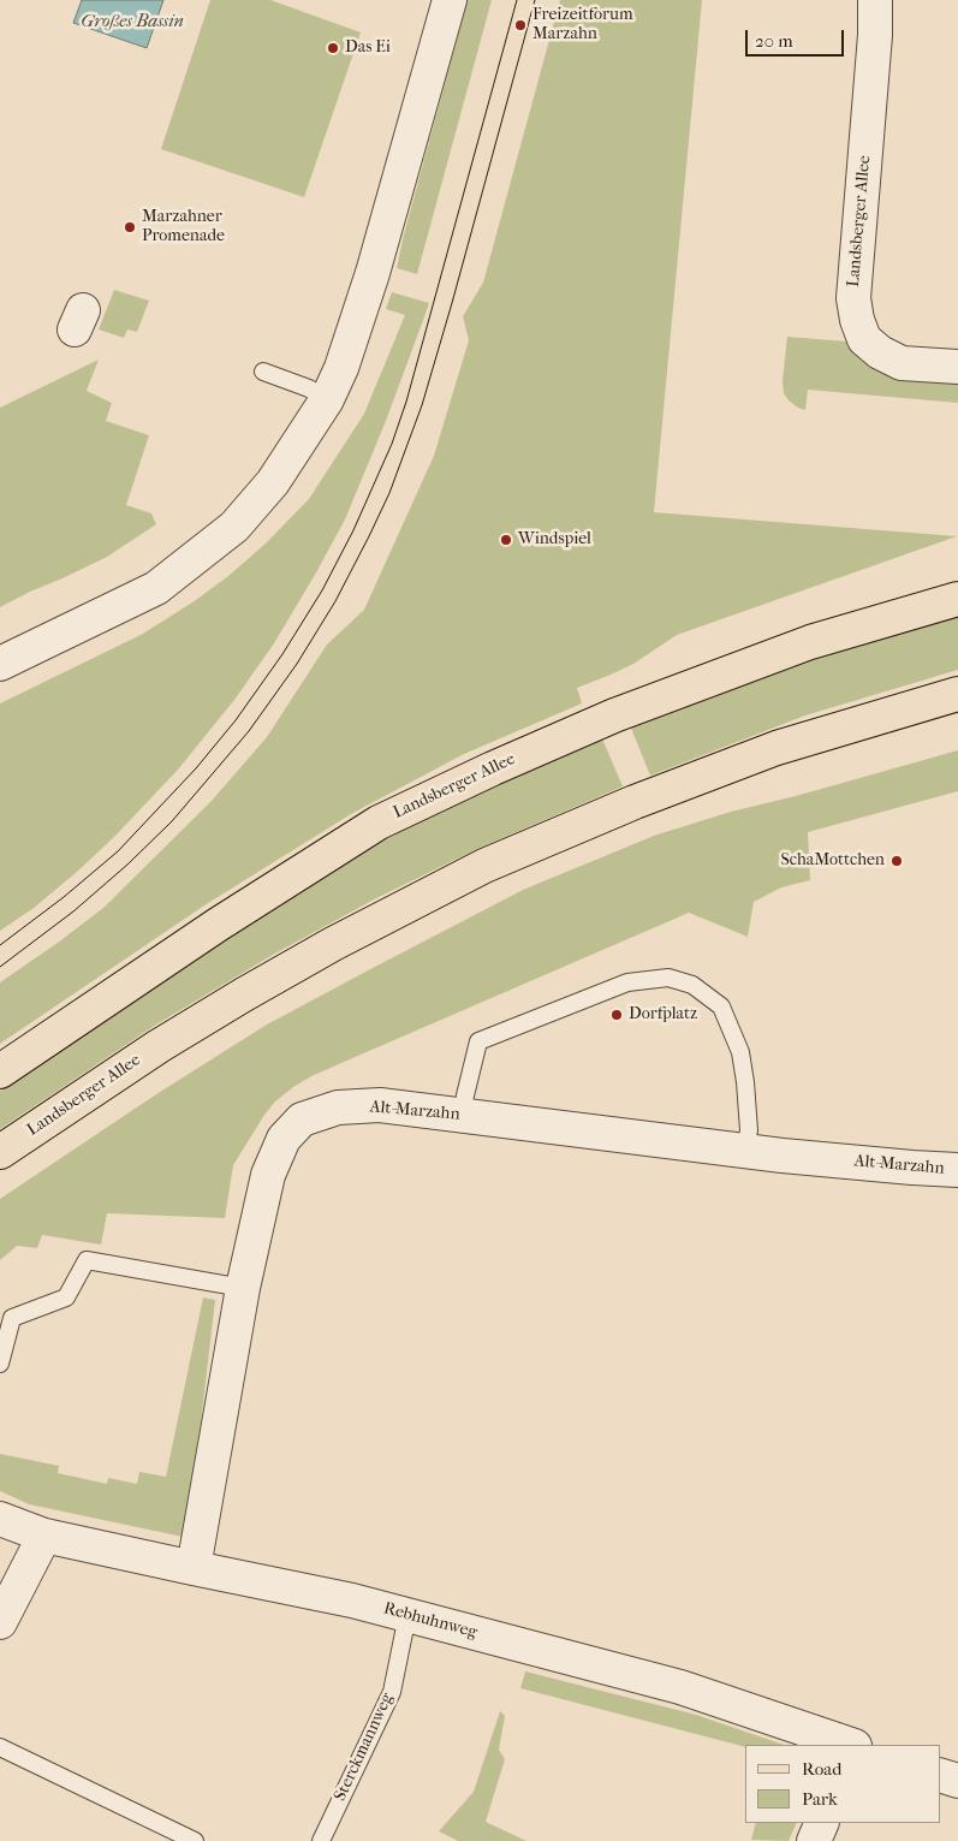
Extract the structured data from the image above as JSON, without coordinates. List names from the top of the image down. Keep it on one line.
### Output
{"streets":{"main road":["Landsberger Allee"],"street":["Alt-Marzahn","Rebhuhnweg"],"lane":["Sterckmannweg"]},"crossings":[["Alt-Marzahn","Rebhuhnweg"],["Rebhuhnweg","Sterckmannweg"]],"water":["Großes Bassin"],"places":["Freizeitforum Marzahn","Das Ei","Marzahner Promenade","Windspiel","SchaMottchen","Dorfplatz"],"legend":["Road","Park"],"scale_bar":"20 m"}
